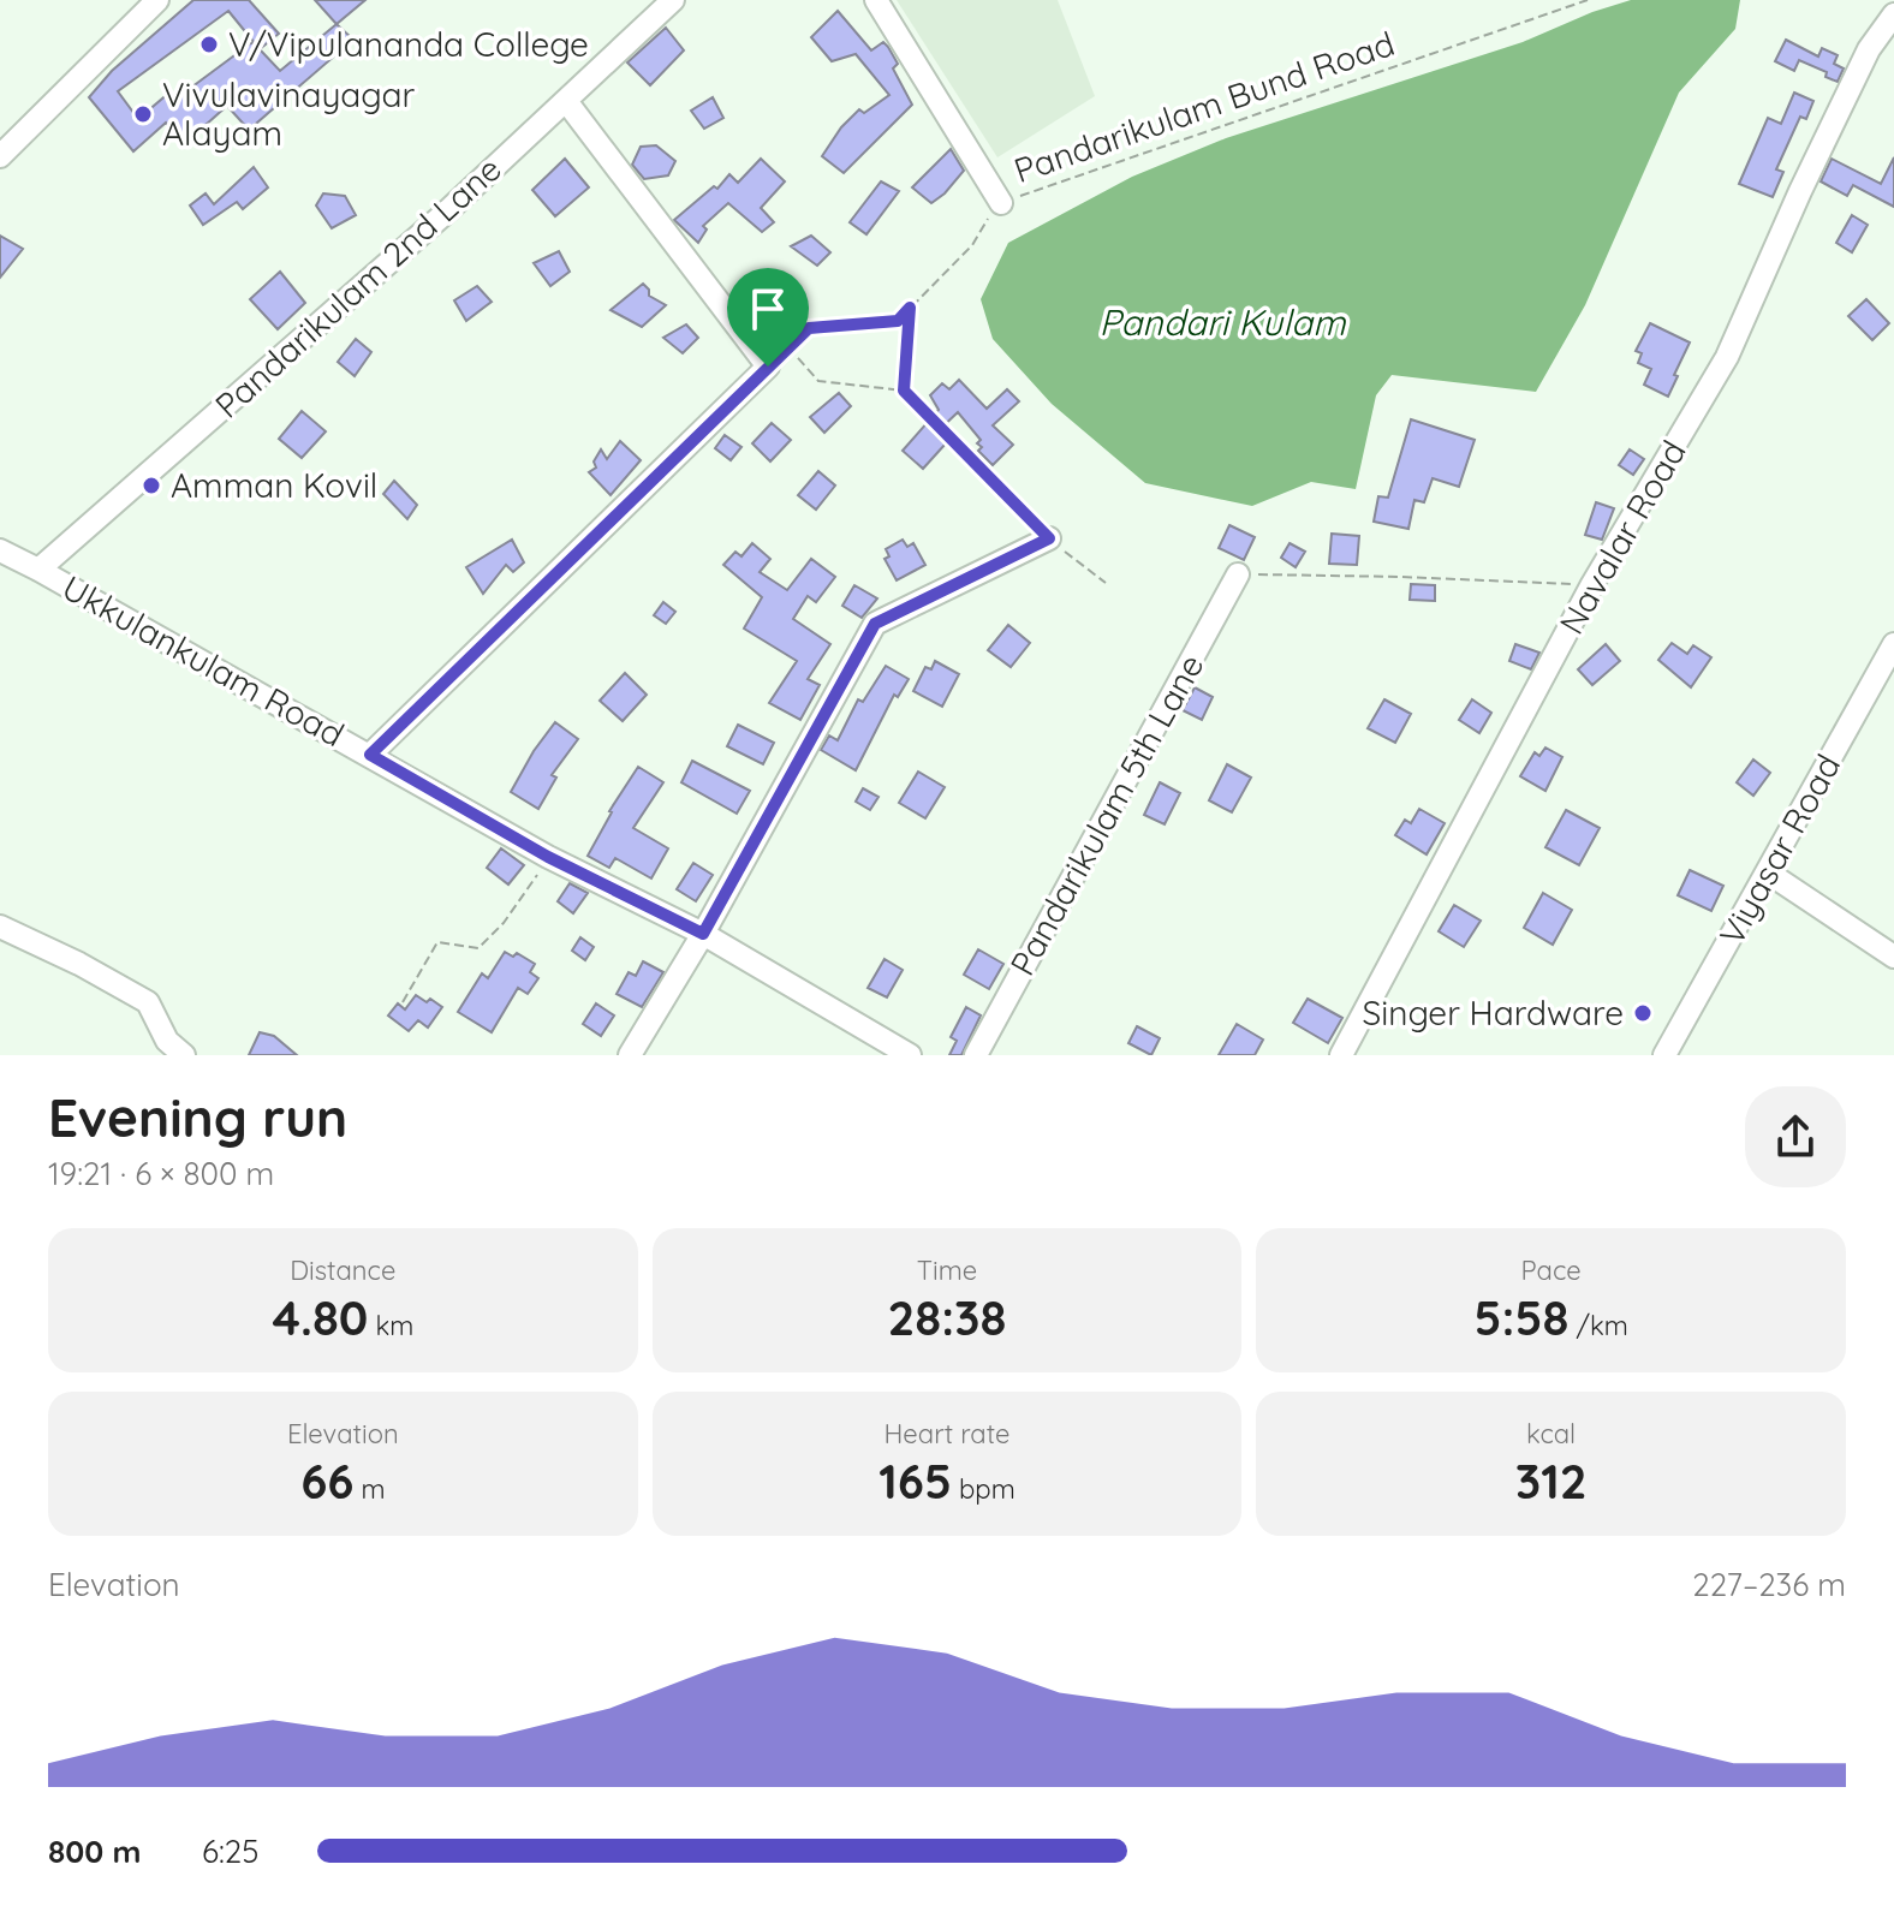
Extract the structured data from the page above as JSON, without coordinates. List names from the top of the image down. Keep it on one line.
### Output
{"streets":{"street":["Pandarikulam 2nd Lane","Navalar Road","Ukkulankulam Road","Pandarikulam 5th Lane","Viyasar Road"],"path":["Pandarikulam Bund Road"]},"crossings":[["Pandarikulam 2nd Lane","Ukkulankulam Road"]],"water":["Pandari Kulam"],"places":["V/Vipulananda College","Vivulavinayagar Alayam","Amman Kovil","Singer Hardware"],"page":{"heading":["Evening run","19:21 · 6 × 800 m"],"stats":[["Distance","4.80 km"],["Time","28:38"],["Pace","5:58 /km"],["Elevation","66 m"],["Heart rate","165 bpm"],["kcal","312"]],"chart":["Elevation","227–236 m"],"list":[{"name":"800 m","note":"6:25"}]}}
